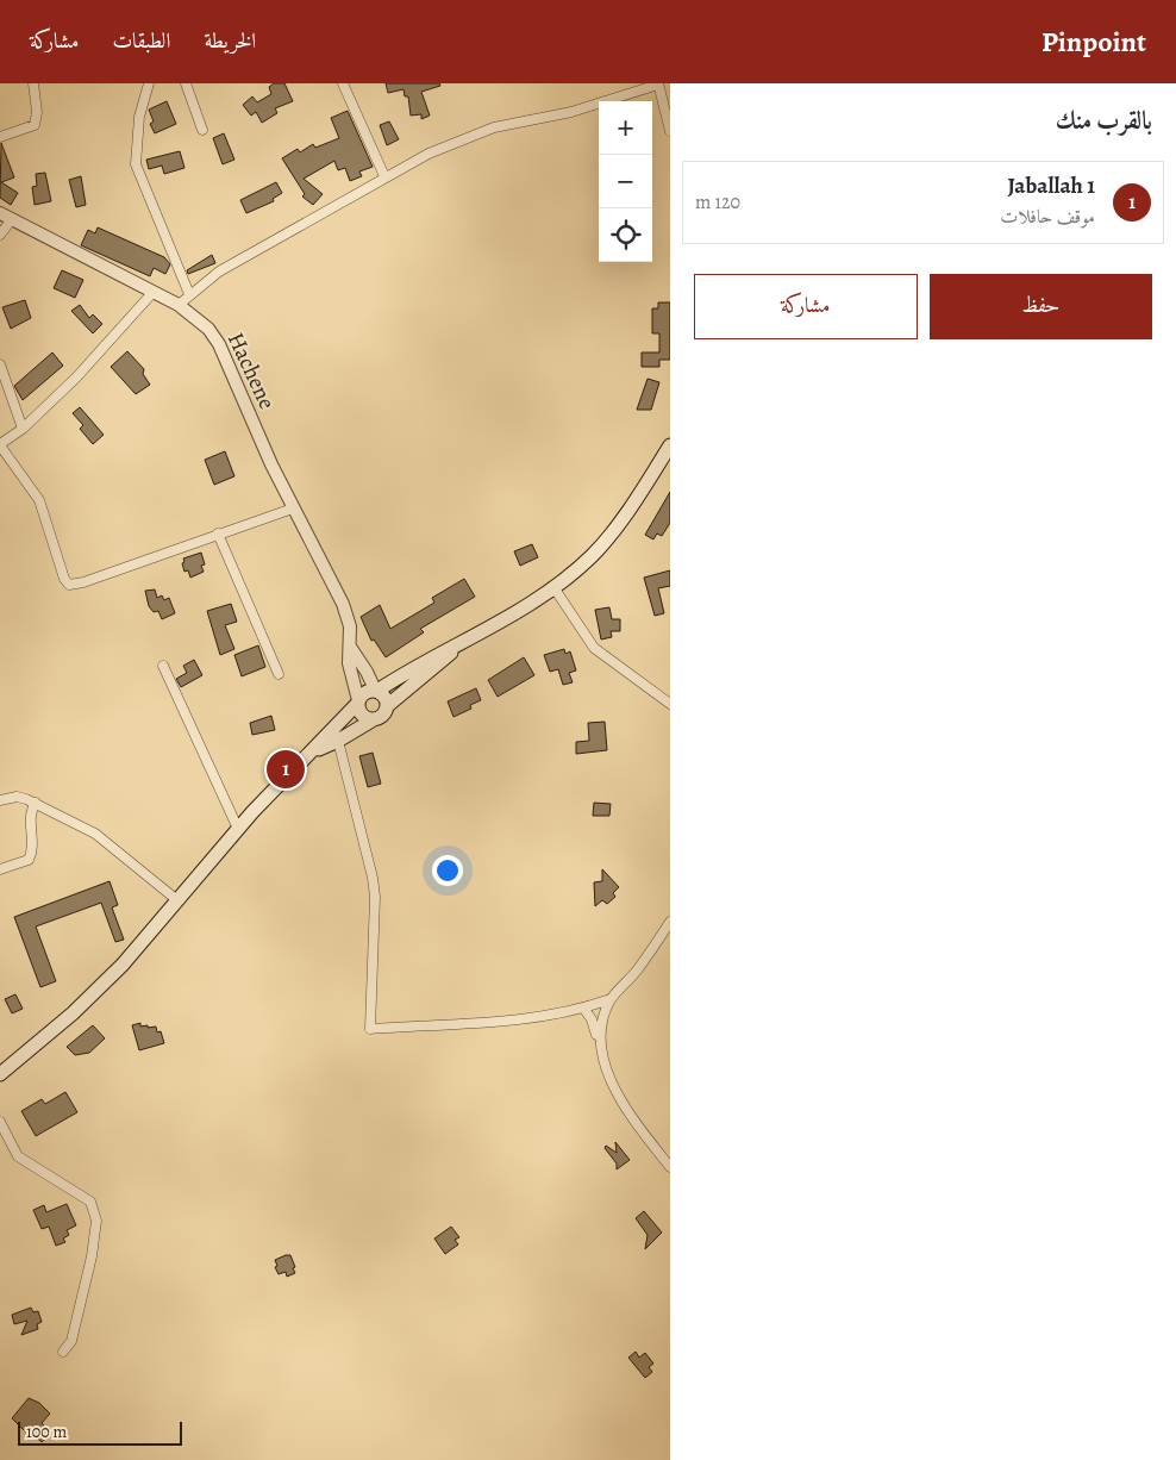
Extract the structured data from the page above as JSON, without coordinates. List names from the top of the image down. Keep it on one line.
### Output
{"streets":{"street":["Hachene"]},"scale_bar":"100 m","page":{"header":"Pinpoint","nav":["الخريطة","الطبقات","مشاركة"],"heading":"بالقرب منك","map_buttons":["+","−"],"list":[{"mark":"1","name":"Jaballah 1","note":"موقف حافلات","value":"120 m"}],"buttons":["حفظ","مشاركة"],"pins":"1","scale":"100 m"}}
